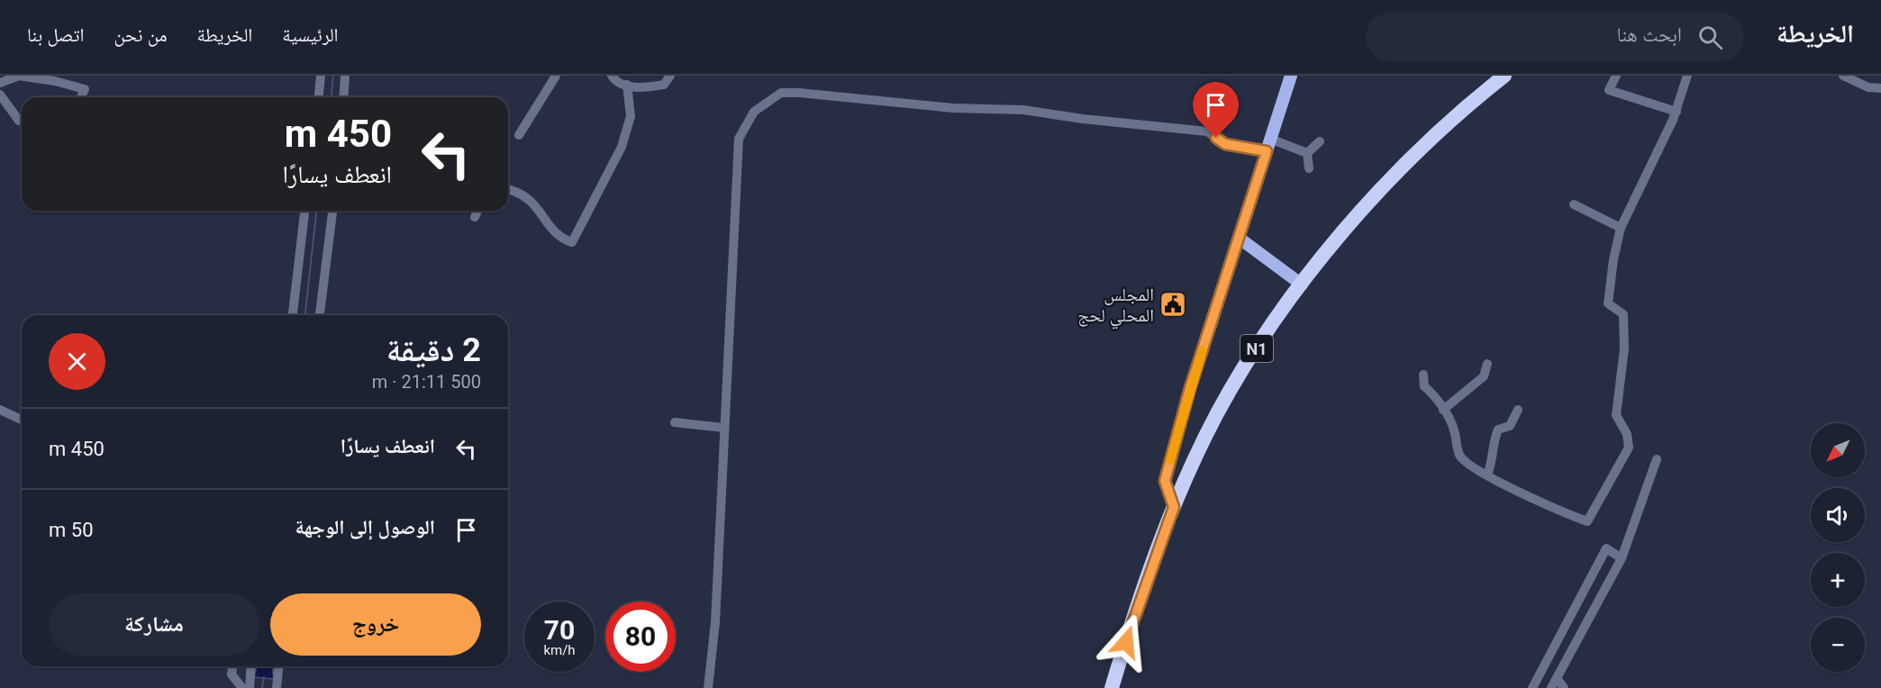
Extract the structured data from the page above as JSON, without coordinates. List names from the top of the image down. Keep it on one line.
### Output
{"streets":{"highway":["N1"]},"places":{"public building":["المجلس المحلي لحج"]},"north":"bottom left","page":{"header":"الخريطة","search":"ابحث هنا","nav":["الرئيسية","الخريطة","من نحن","اتصل بنا"],"turn":["450 m","انعطف يسارًا"],"heading":["2 دقيقة","500 m · 21:11"],"list":[{"name":"انعطف يسارًا","value":"450 m"},{"name":"الوصول إلى الوجهة","value":"50 m"}],"map_buttons":["+","−"],"buttons":["خروج","مشاركة"],"speed":"70 km/h","limit":"80"}}
